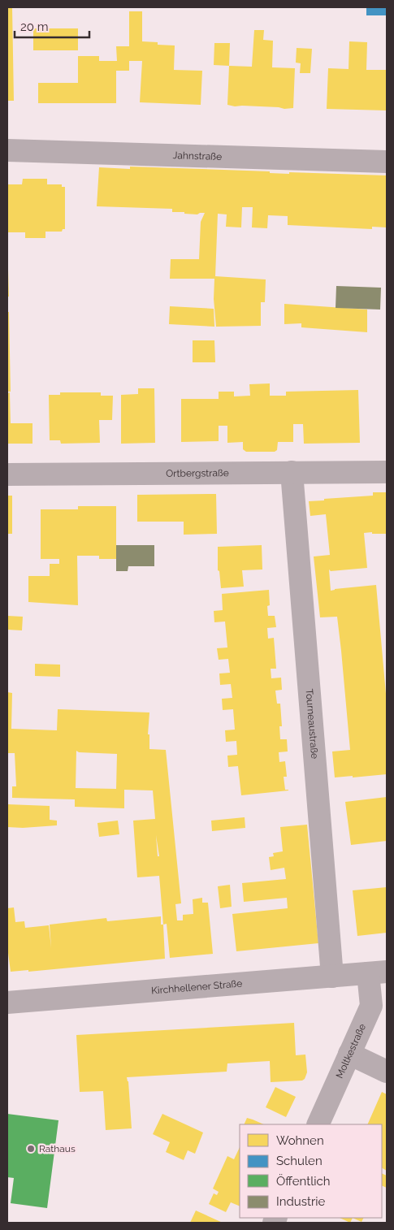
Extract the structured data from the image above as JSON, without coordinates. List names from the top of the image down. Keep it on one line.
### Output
{"streets":{"street":["Jahnstraße","Ortbergstraße","Tourneaustraße","Kirchhellener Straße","Moltkestraße"]},"crossings":[["Ortbergstraße","Tourneaustraße"],["Tourneaustraße","Kirchhellener Straße"],["Kirchhellener Straße","Moltkestraße"]],"places":["Rathaus"],"legend":["Wohnen","Schulen","Öffentlich","Industrie"],"scale_bar":"20 m"}
